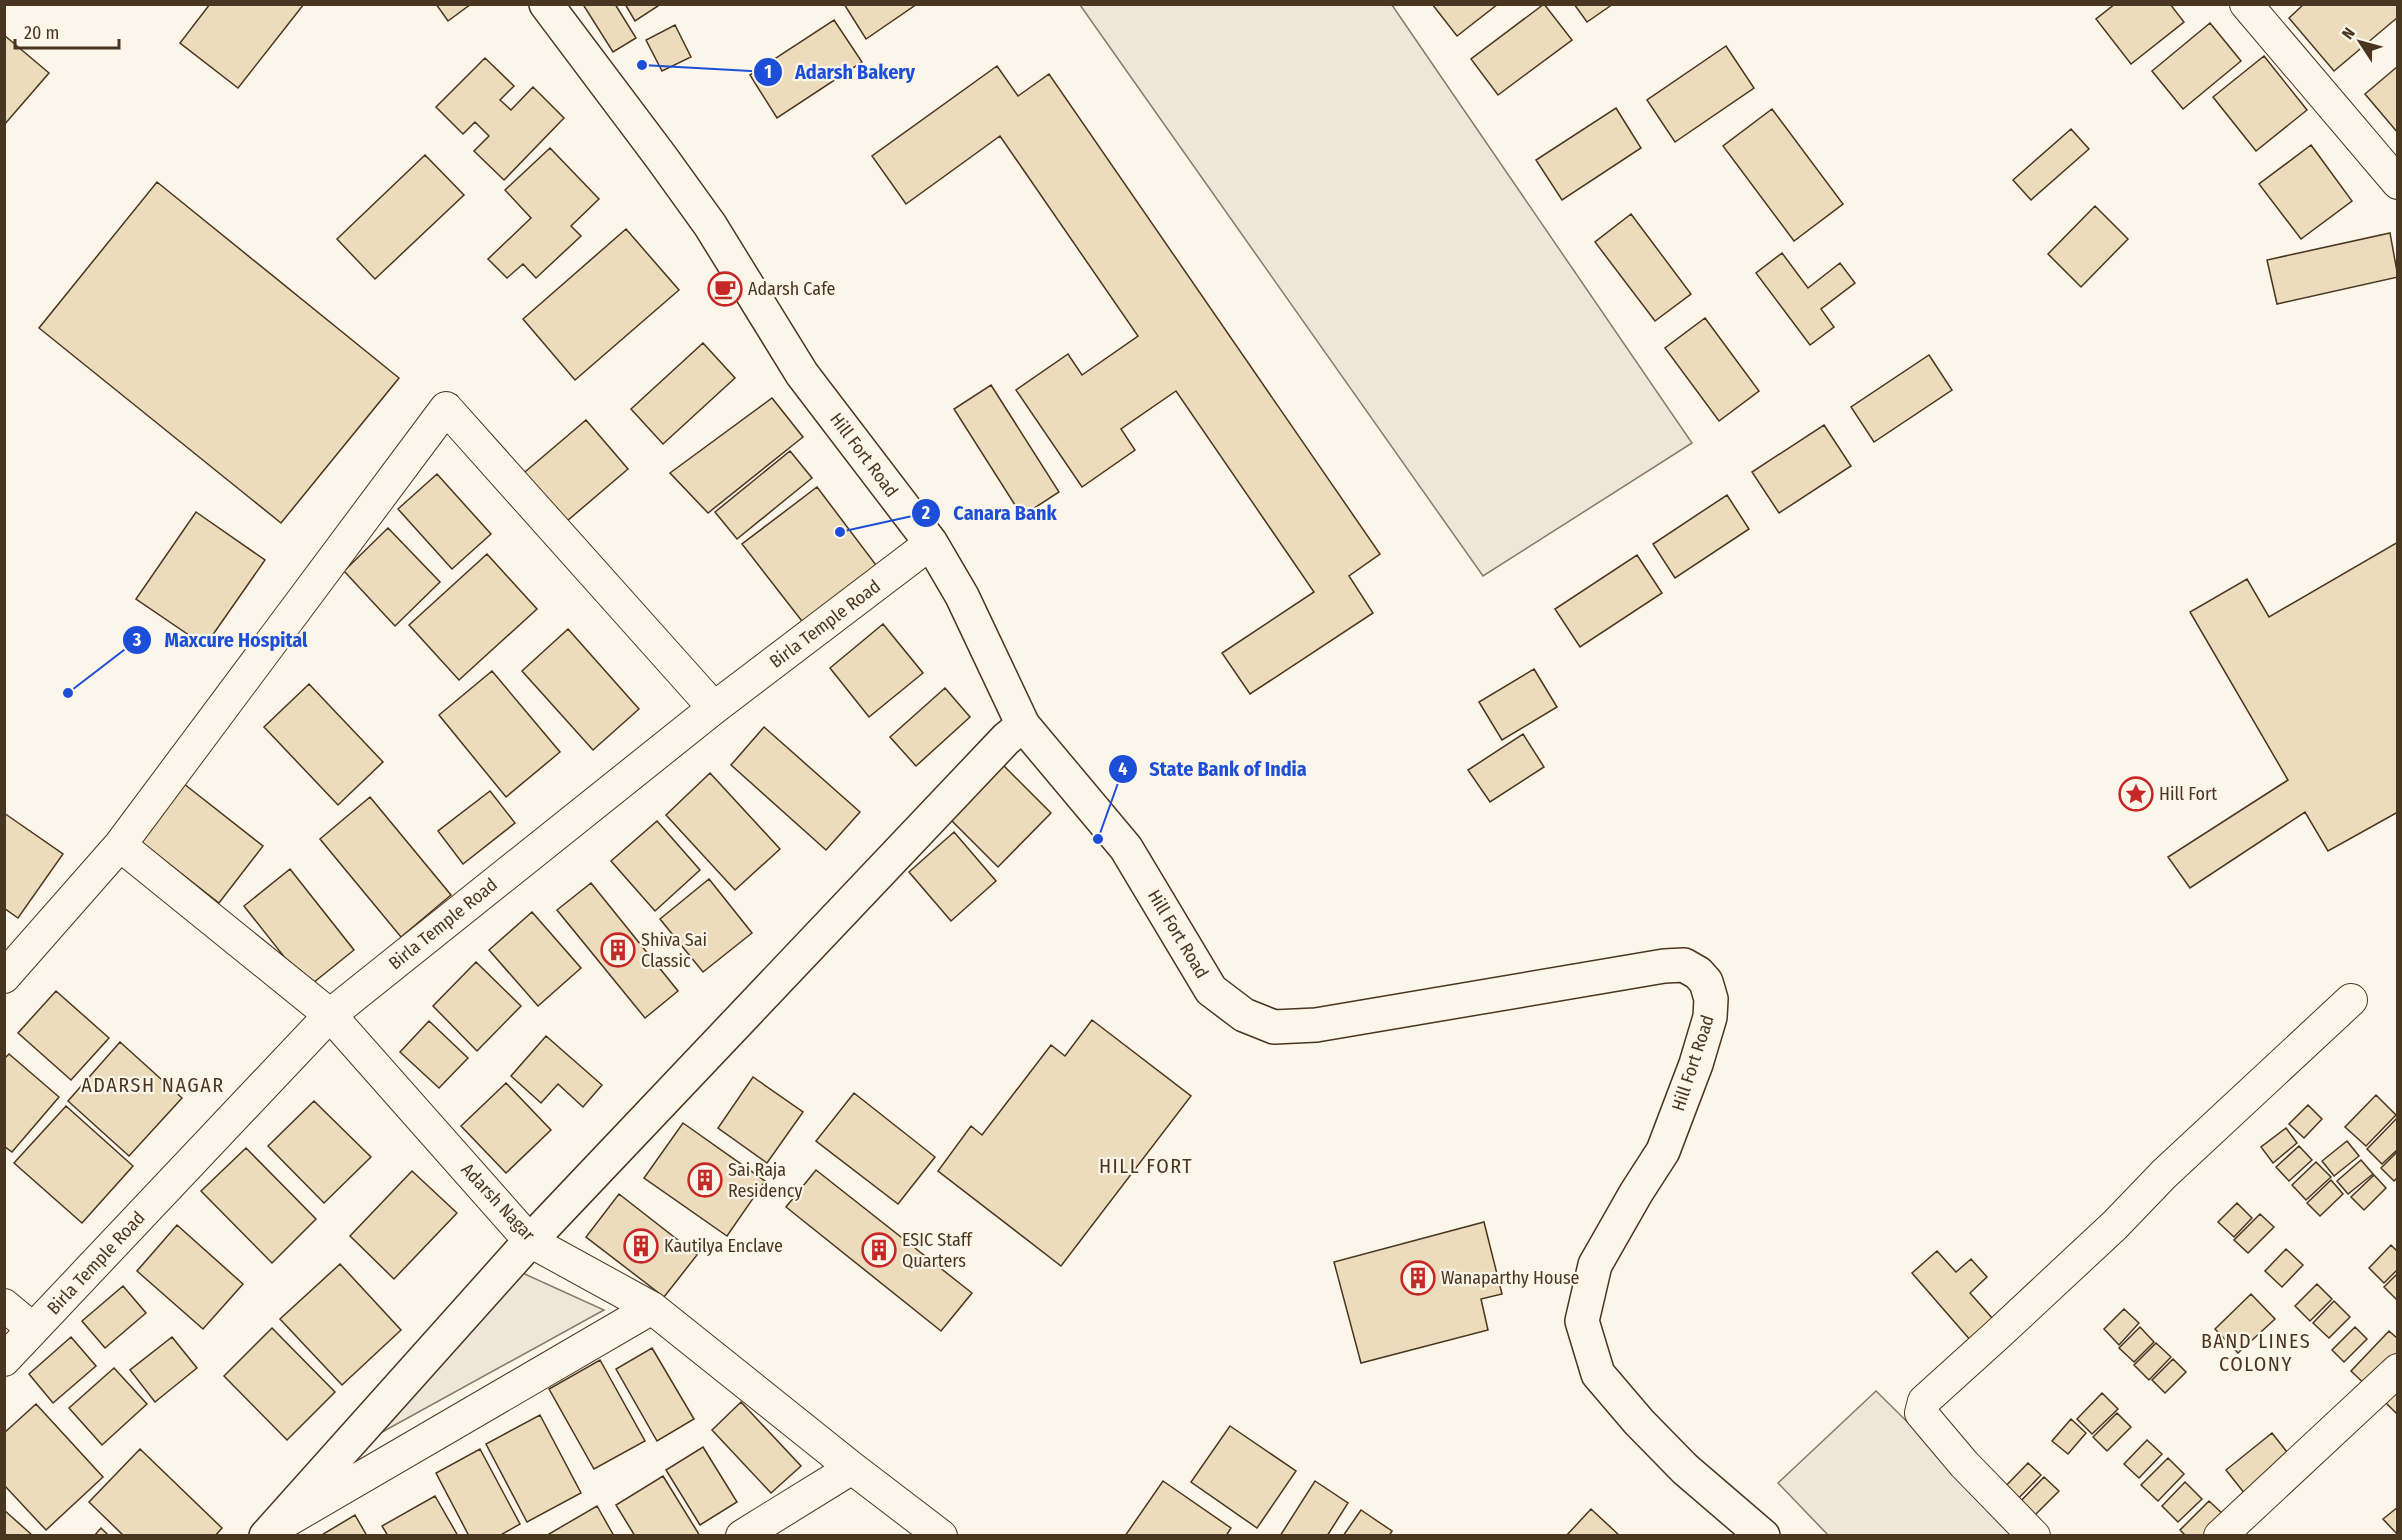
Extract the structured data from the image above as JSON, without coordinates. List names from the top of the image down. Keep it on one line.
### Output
{"streets":{"main road":["Hill Fort Road"],"street":["Birla Temple Road","Adarsh Nagar"]},"crossings":[["Hill Fort Road","Birla Temple Road"],["Birla Temple Road","Adarsh Nagar"]],"districts":["ADARSH NAGAR","HILL FORT","BAND LINES COLONY"],"places":{"other":["Adarsh Bakery","Canara Bank","Maxcure Hospital","State Bank of India"],"cafe":["Adarsh Cafe"],"place":["Hill Fort"],"building":["Shiva Sai Classic","Sai Raja Residency","Kautilya Enclave","ESIC Staff Quarters","Wanaparthy House"]},"scale_bar":"20 m","north":"top left"}
